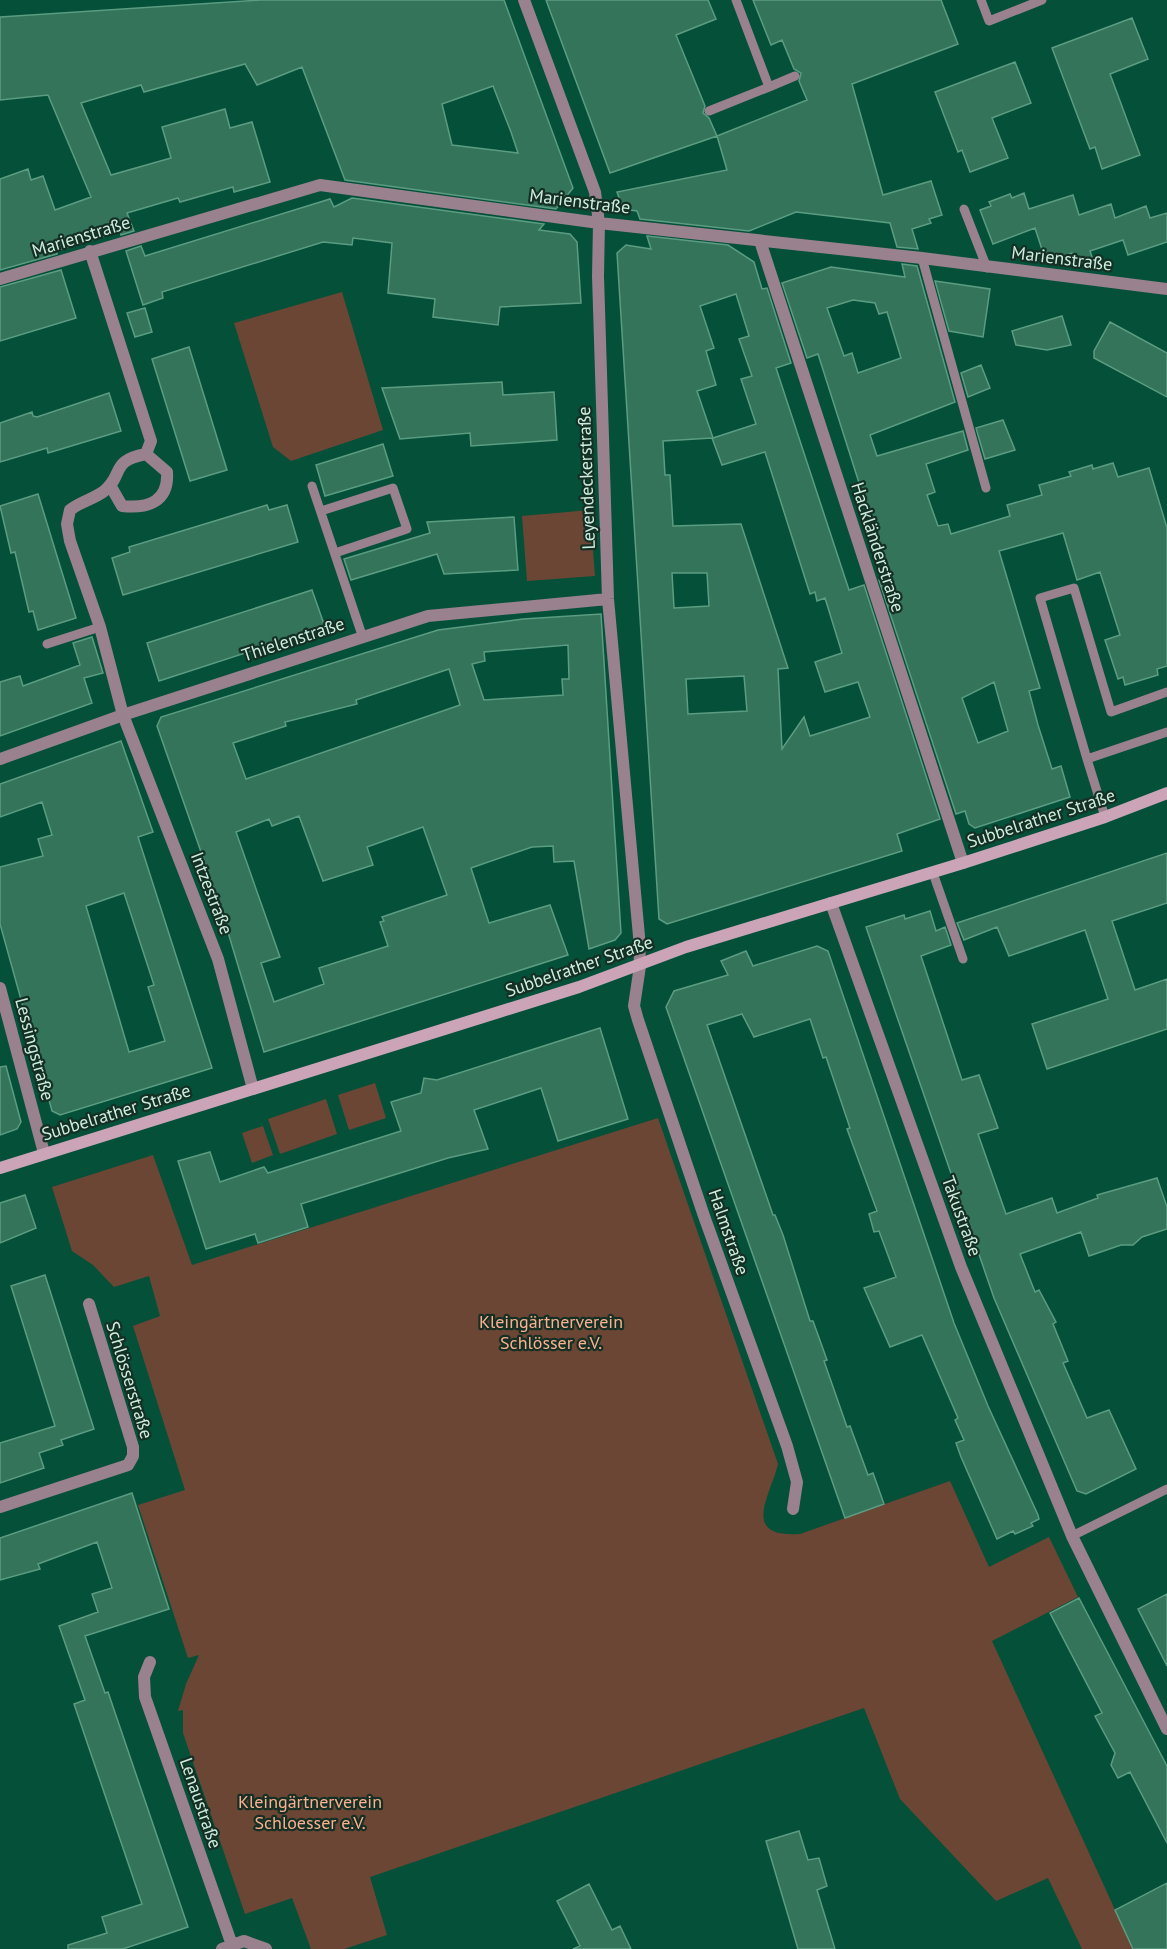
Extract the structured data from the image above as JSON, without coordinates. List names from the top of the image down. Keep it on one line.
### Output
{"streets":{"main road":["Subbelrather Straße"],"street":["Marienstraße","Leyendeckerstraße","Hackländerstraße","Thielenstraße","Intzestraße","Lessingstraße","Takustraße","Halmstraße","Schlösserstraße","Lenaustraße"]},"crossings":[["Marienstraße","Leyendeckerstraße"],["Marienstraße","Hackländerstraße"],["Leyendeckerstraße","Thielenstraße"],["Leyendeckerstraße","Subbelrather Straße"],["Leyendeckerstraße","Halmstraße"],["Hackländerstraße","Subbelrather Straße"],["Thielenstraße","Intzestraße"],["Subbelrather Straße","Intzestraße"],["Subbelrather Straße","Lessingstraße"],["Subbelrather Straße","Takustraße"],["Subbelrather Straße","Halmstraße"]],"parks":["Kleingärtnerverein Schlösser e.V.","Kleingärtnerverein Schloesser e.V."]}
